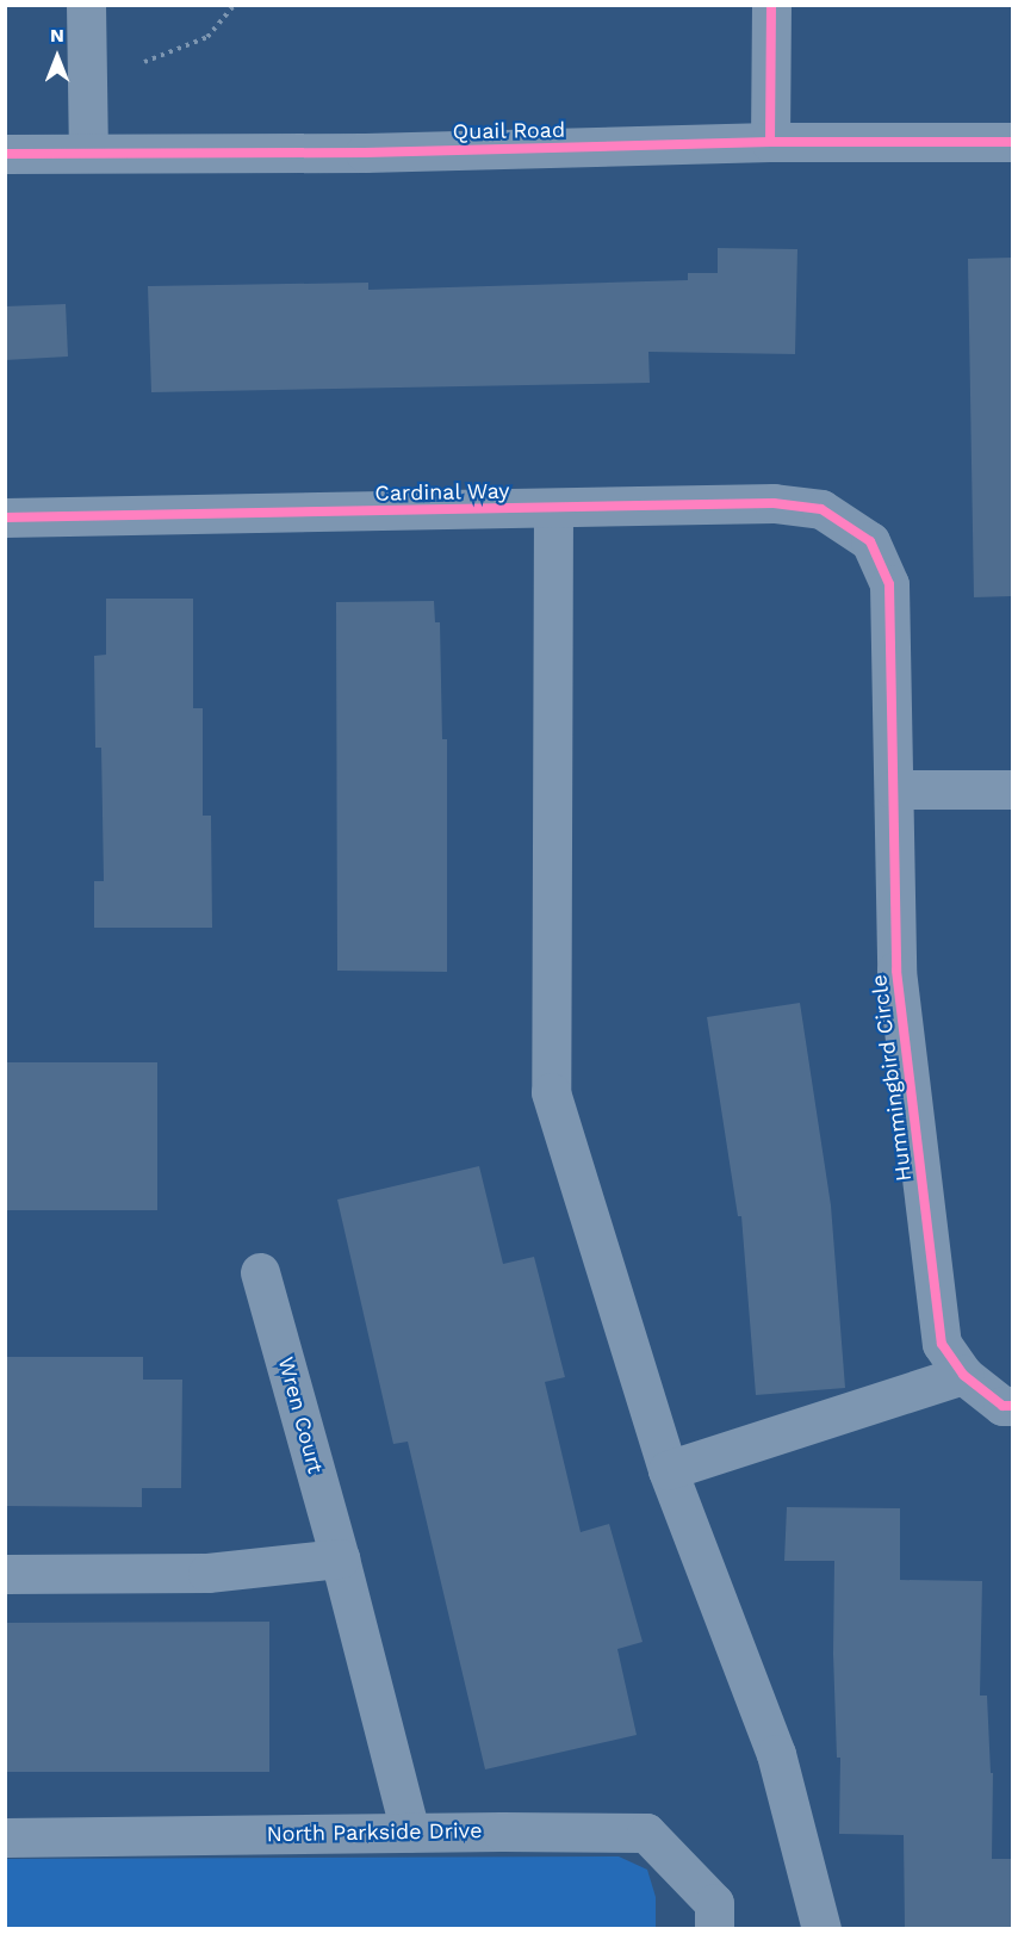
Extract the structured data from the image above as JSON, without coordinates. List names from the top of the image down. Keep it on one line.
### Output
{"streets":{"street":["Quail Road","Cardinal Way","Hummingbird Circle","Wren Court","North Parkside Drive"]},"crossings":[["Cardinal Way","Hummingbird Circle"],["Wren Court","North Parkside Drive"]],"north":"top"}
